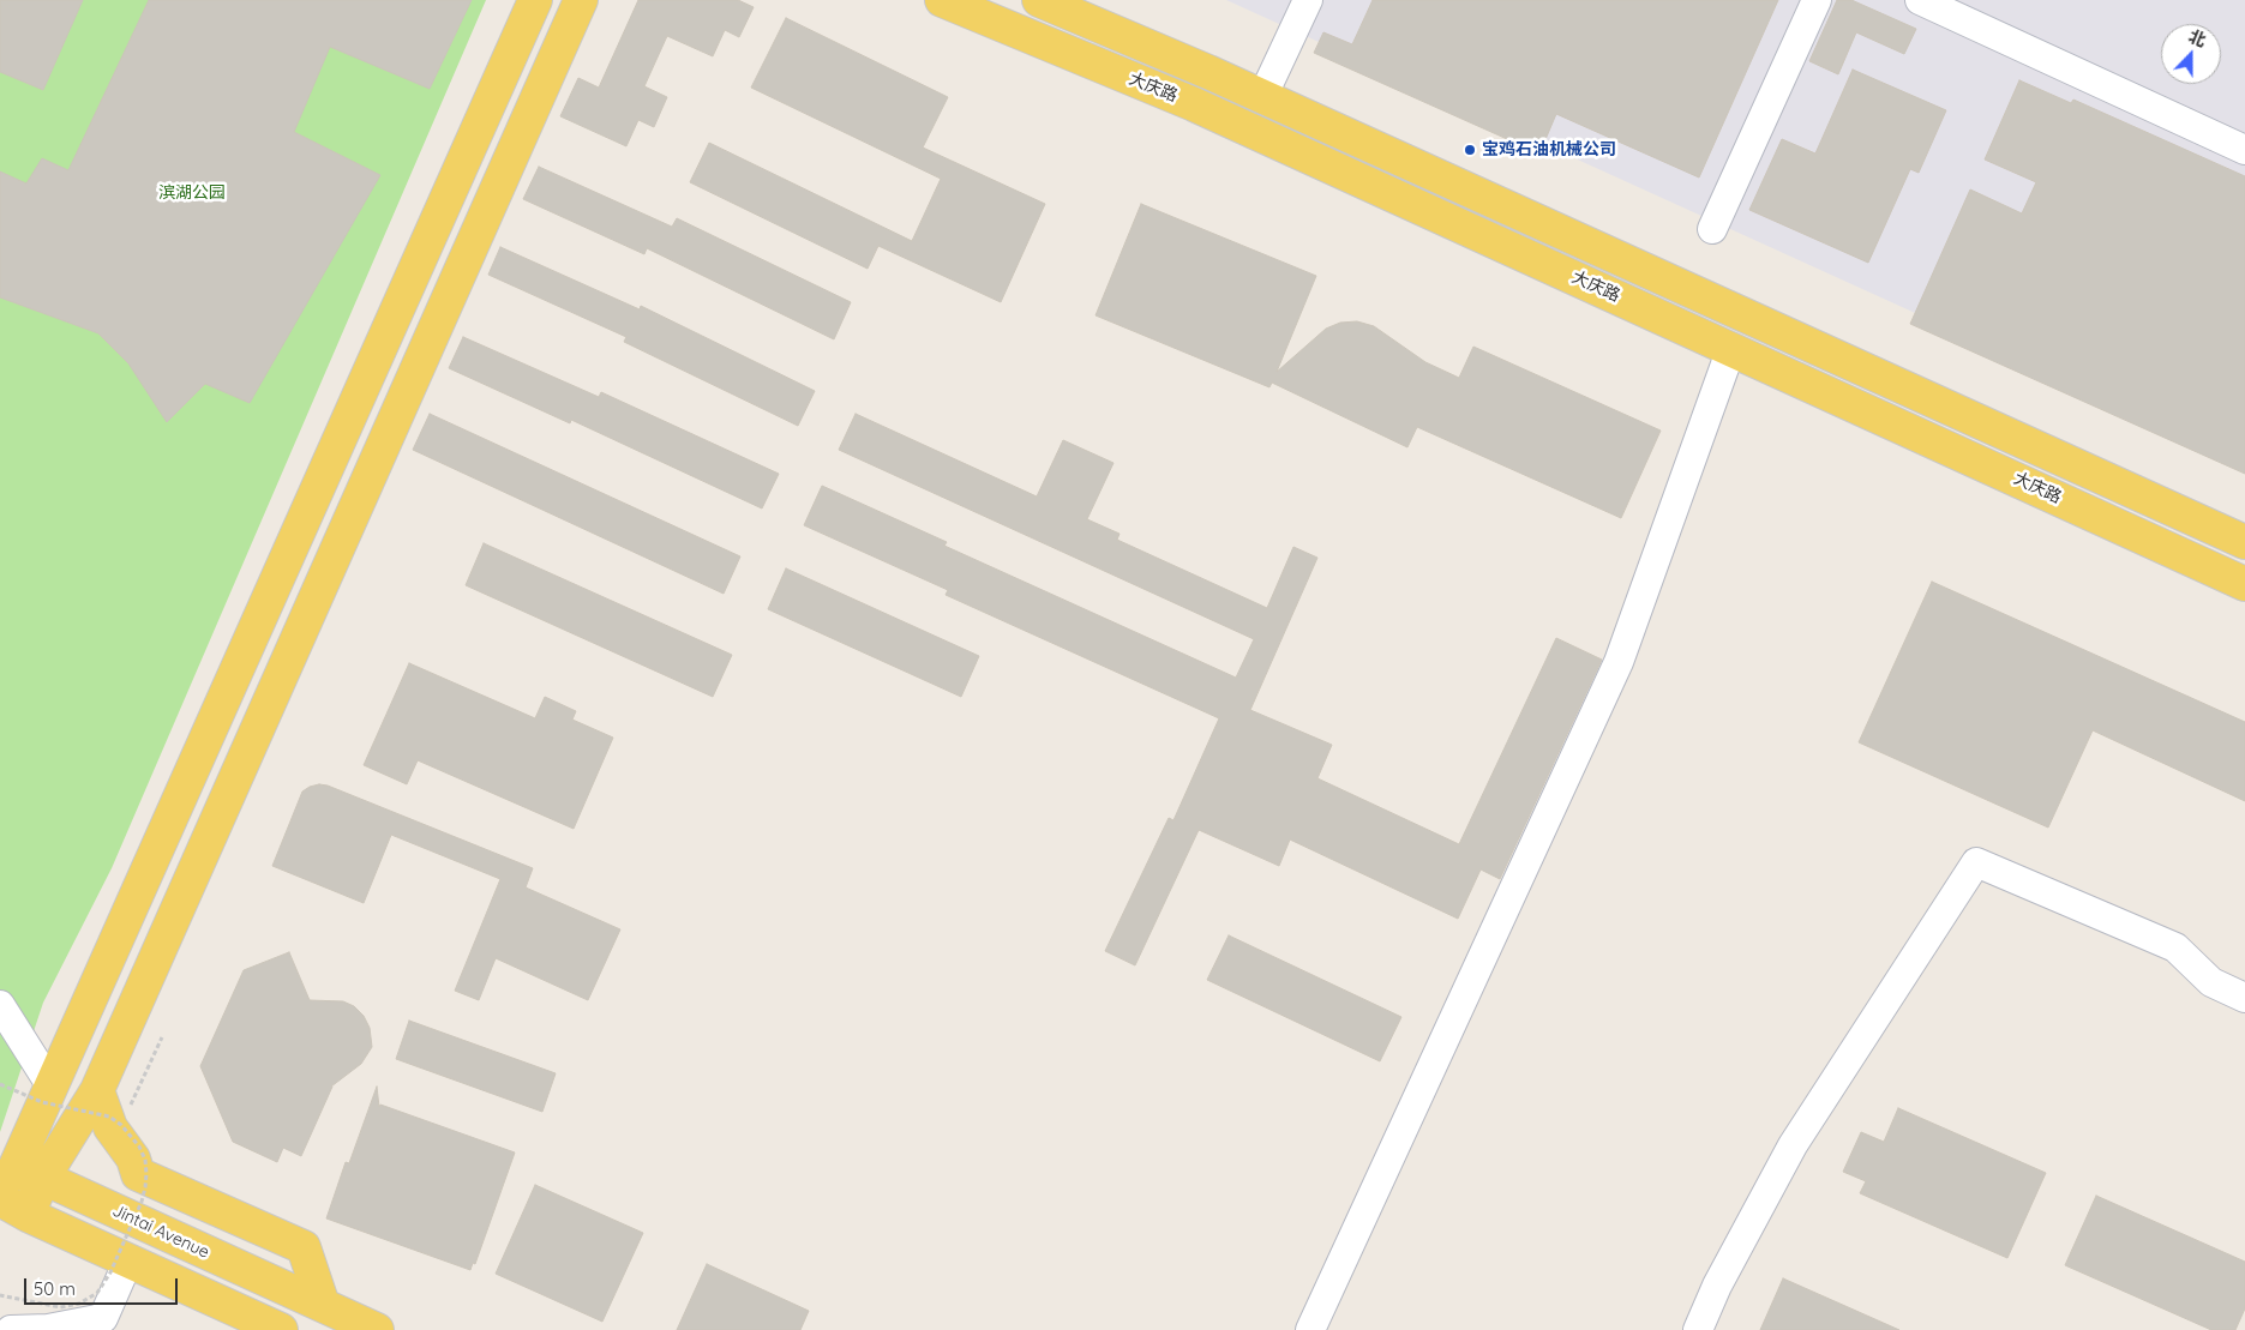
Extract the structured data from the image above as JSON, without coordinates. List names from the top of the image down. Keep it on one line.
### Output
{"streets":{"main road":["大庆路","Jintai Avenue"]},"parks":["滨湖公园"],"places":["宝鸡石油机械公司"],"scale_bar":"50 m","north":"top"}
